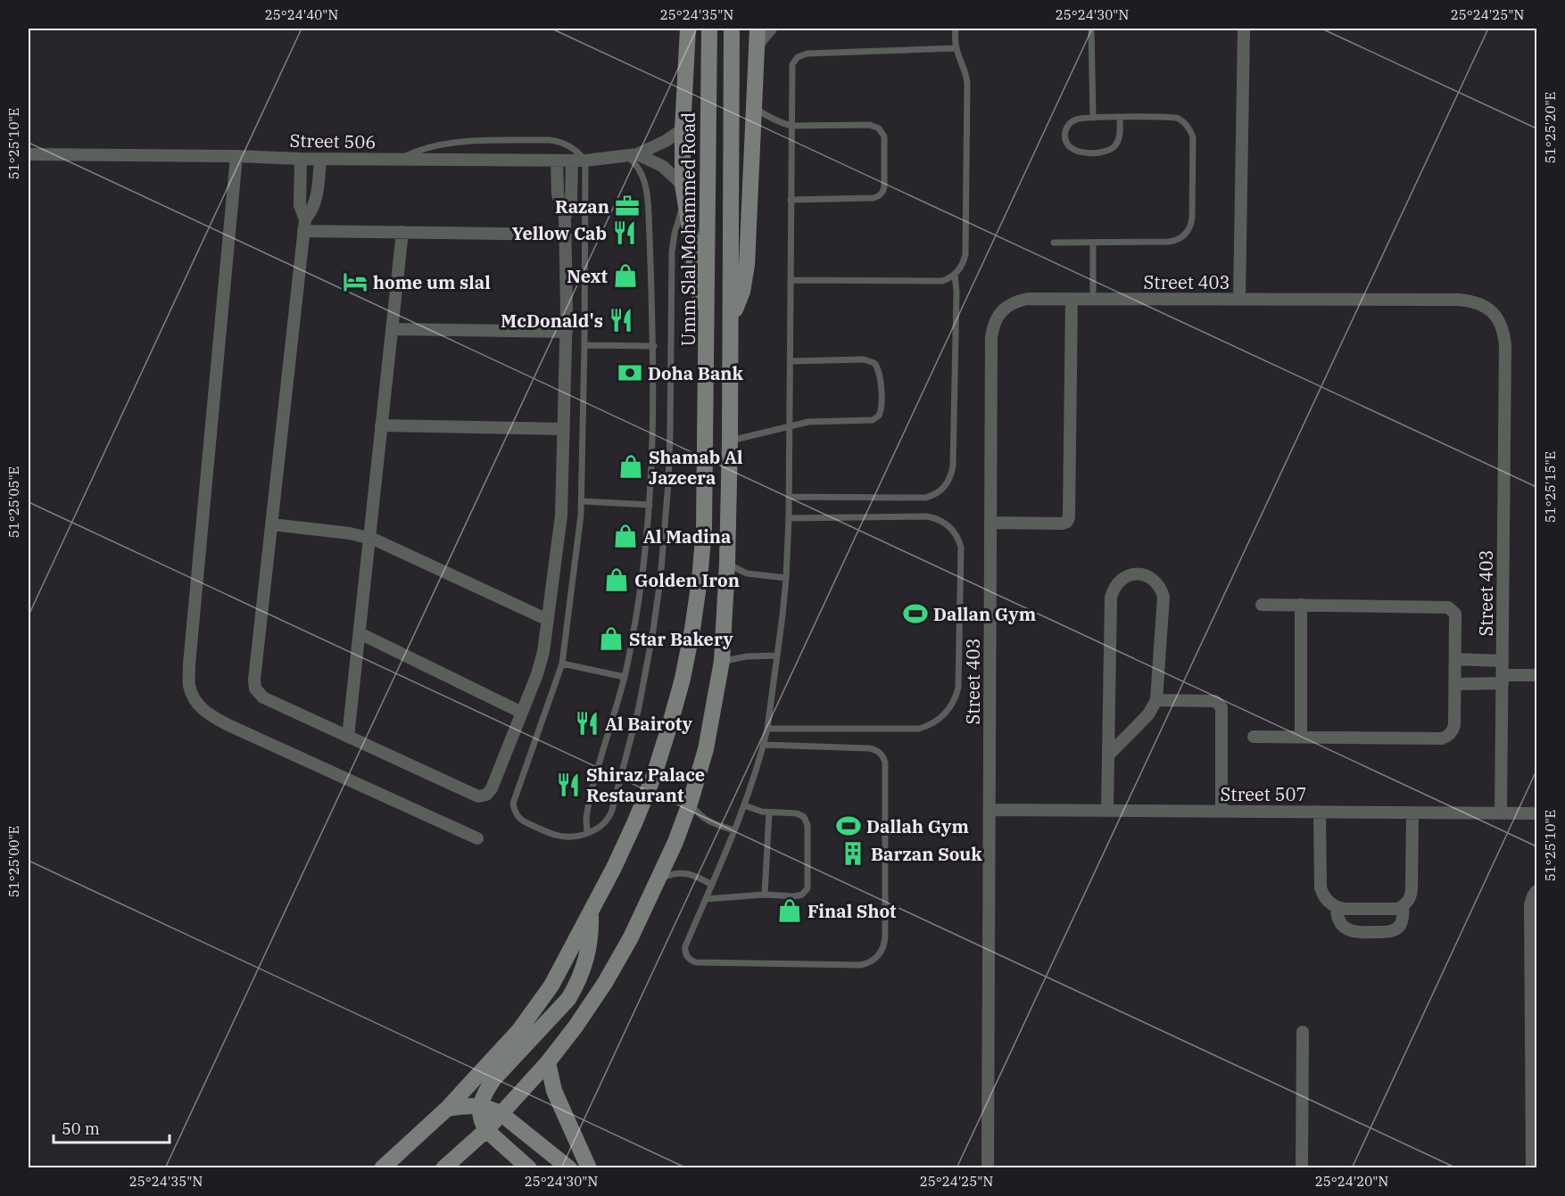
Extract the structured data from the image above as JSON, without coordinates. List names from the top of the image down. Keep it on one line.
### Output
{"streets":{"street":["Street 506","Umm Slal Mohammed Road","Street 403","Street 507"]},"crossings":[["Street 403","Street 507"]],"places":{"office":["Razan"],"restaurant":["Yellow Cab","McDonald's","Al Bairoty","Shiraz Palace Restaurant"],"shop":["Next","Shamab Al Jazeera","Al Madina","Golden Iron","Star Bakery","Final Shot"],"hotel":["home um slal"],"bank":["Doha Bank"],"sports":["Dallan Gym","Dallah Gym"],"building":["Barzan Souk"]},"scale_bar":"50 m","coordinates":["25°24'40\"N","25°24'35\"N","25°24'30\"N","25°24'25\"N","51°25'20\"E","51°25'10\"E","51°25'15\"E","51°25'05\"E","51°25'00\"E","25°24'20\"N"]}
